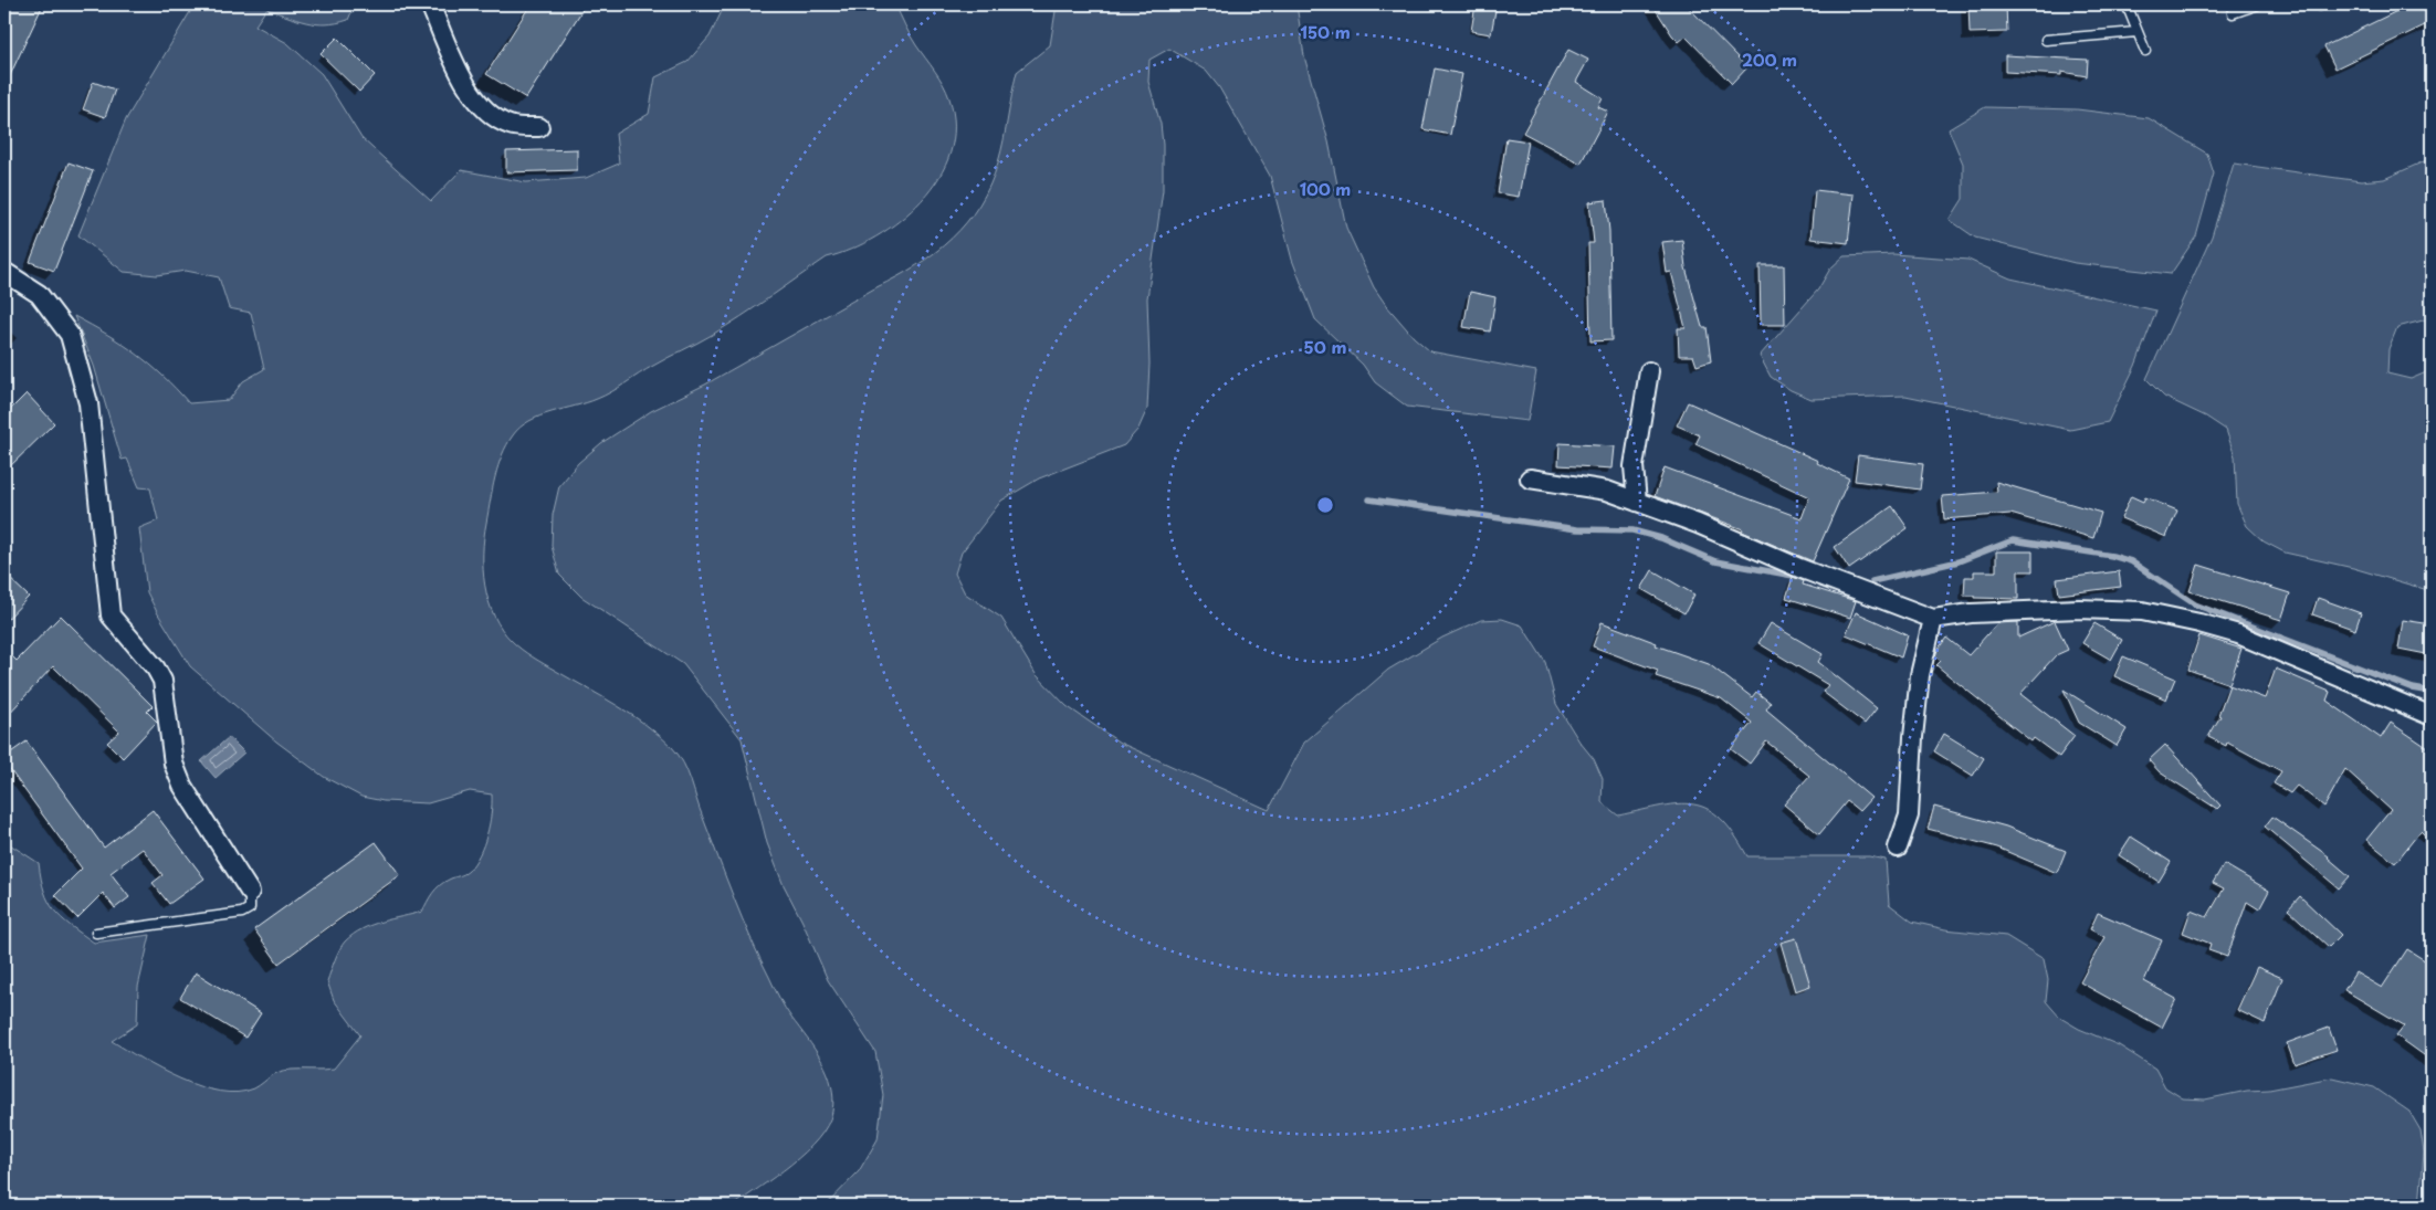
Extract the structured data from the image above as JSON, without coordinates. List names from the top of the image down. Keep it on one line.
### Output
{"rings":["150 m","200 m","100 m","50 m"]}
